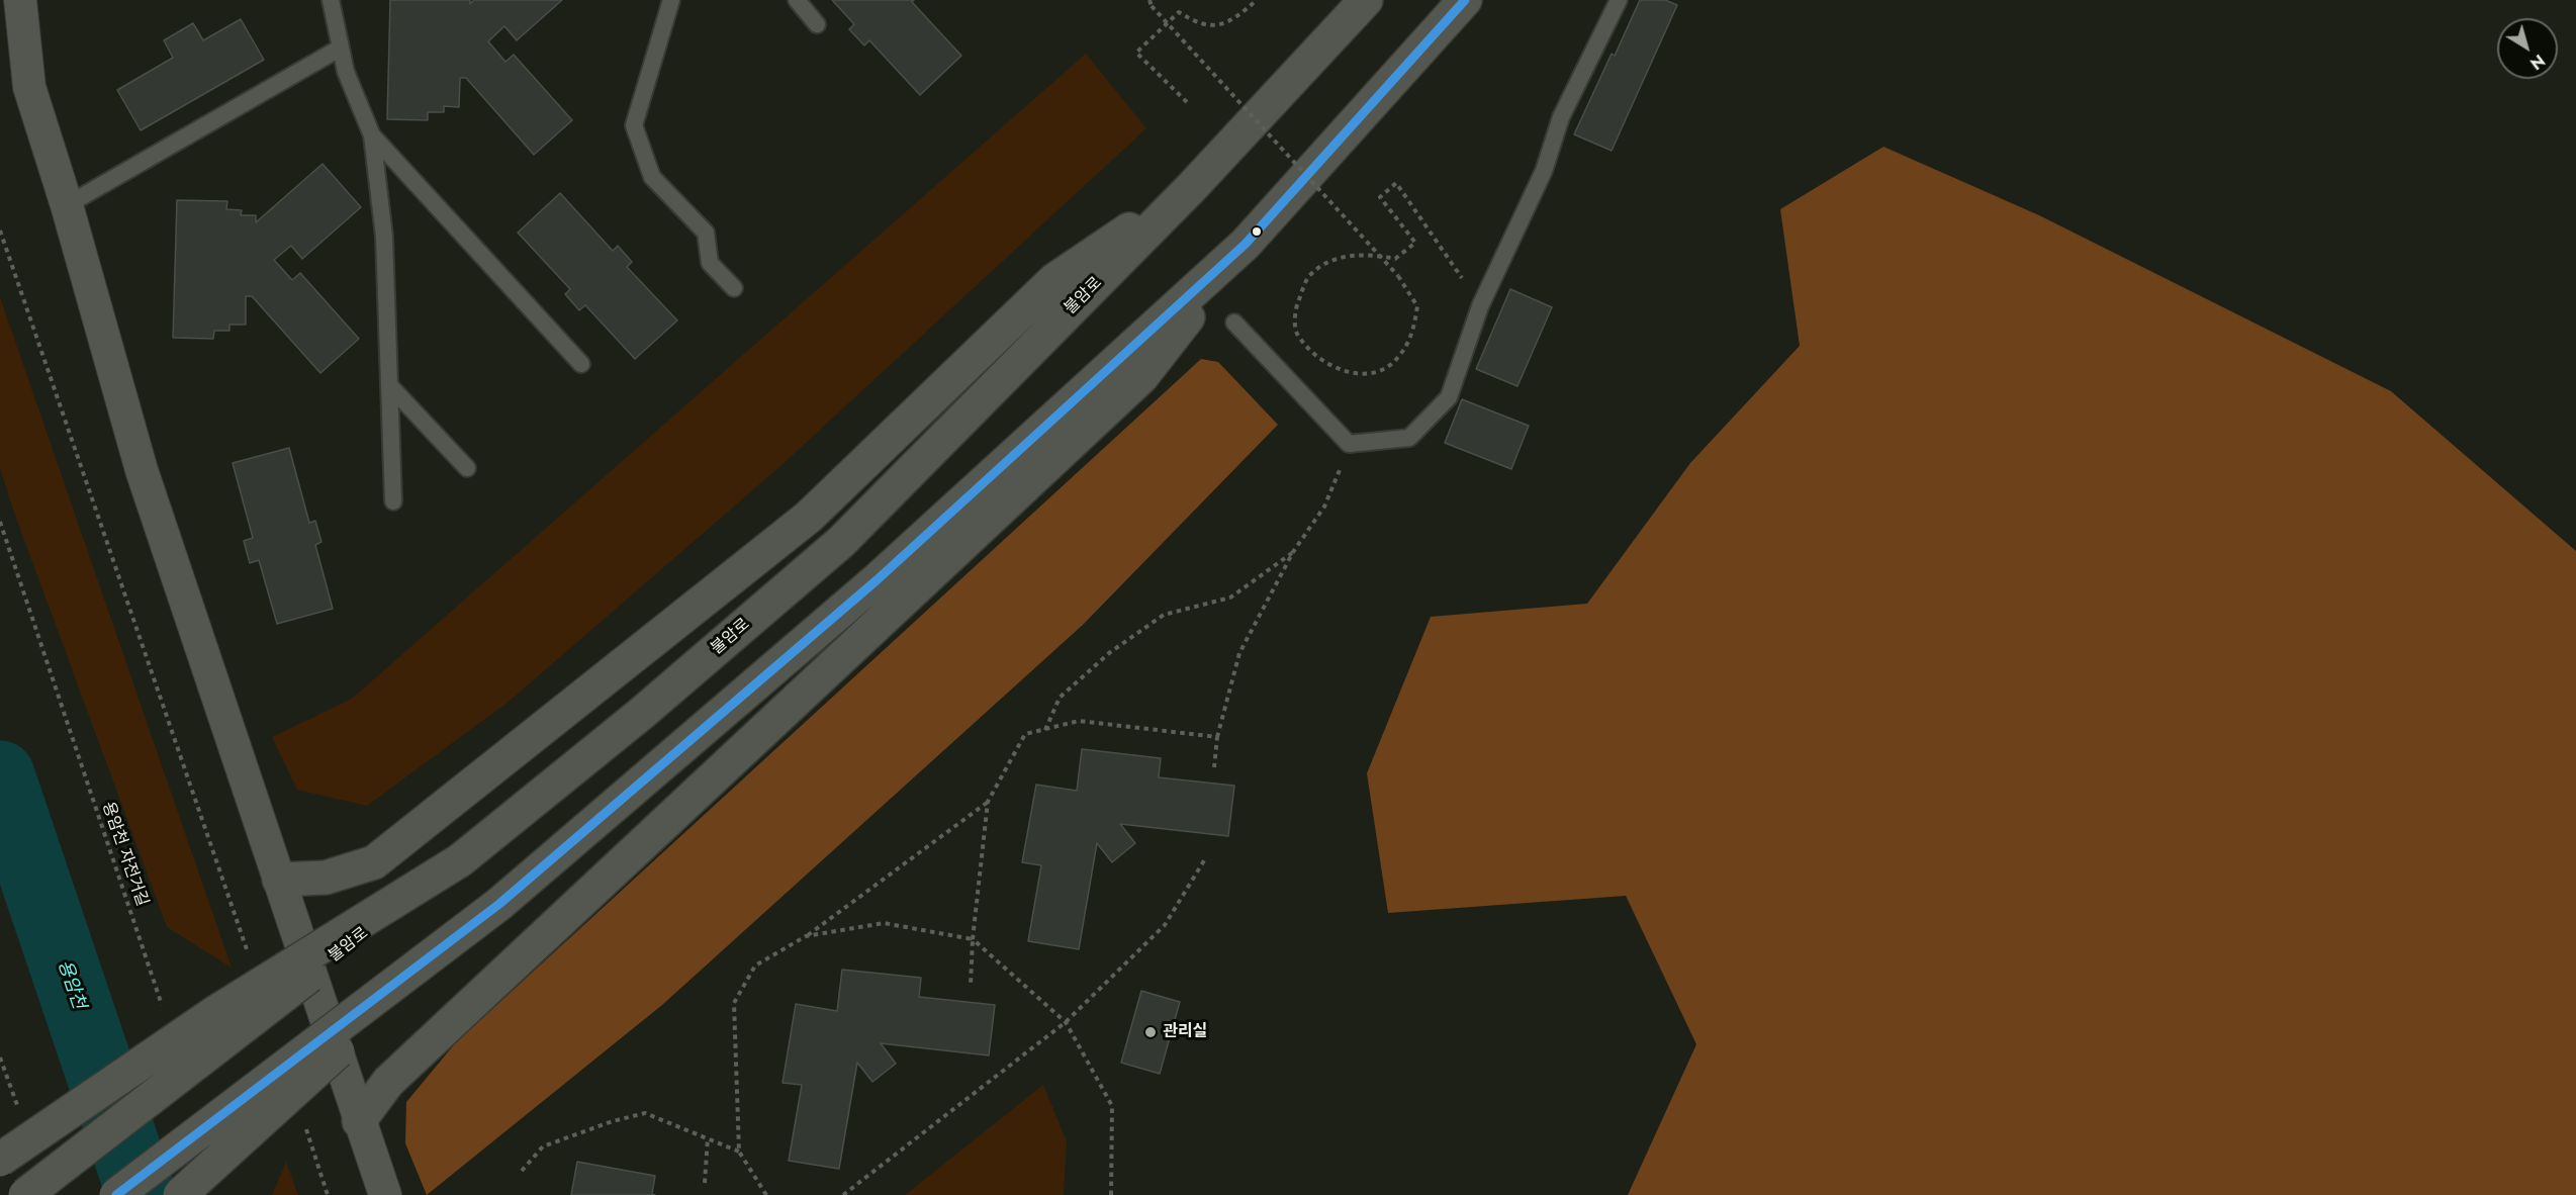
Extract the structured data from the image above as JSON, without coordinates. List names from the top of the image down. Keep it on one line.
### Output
{"streets":{"street":["불암로"],"path":["용암천 자전거길"]},"water":["용암천"],"places":["관리실"],"north":"bottom right"}
